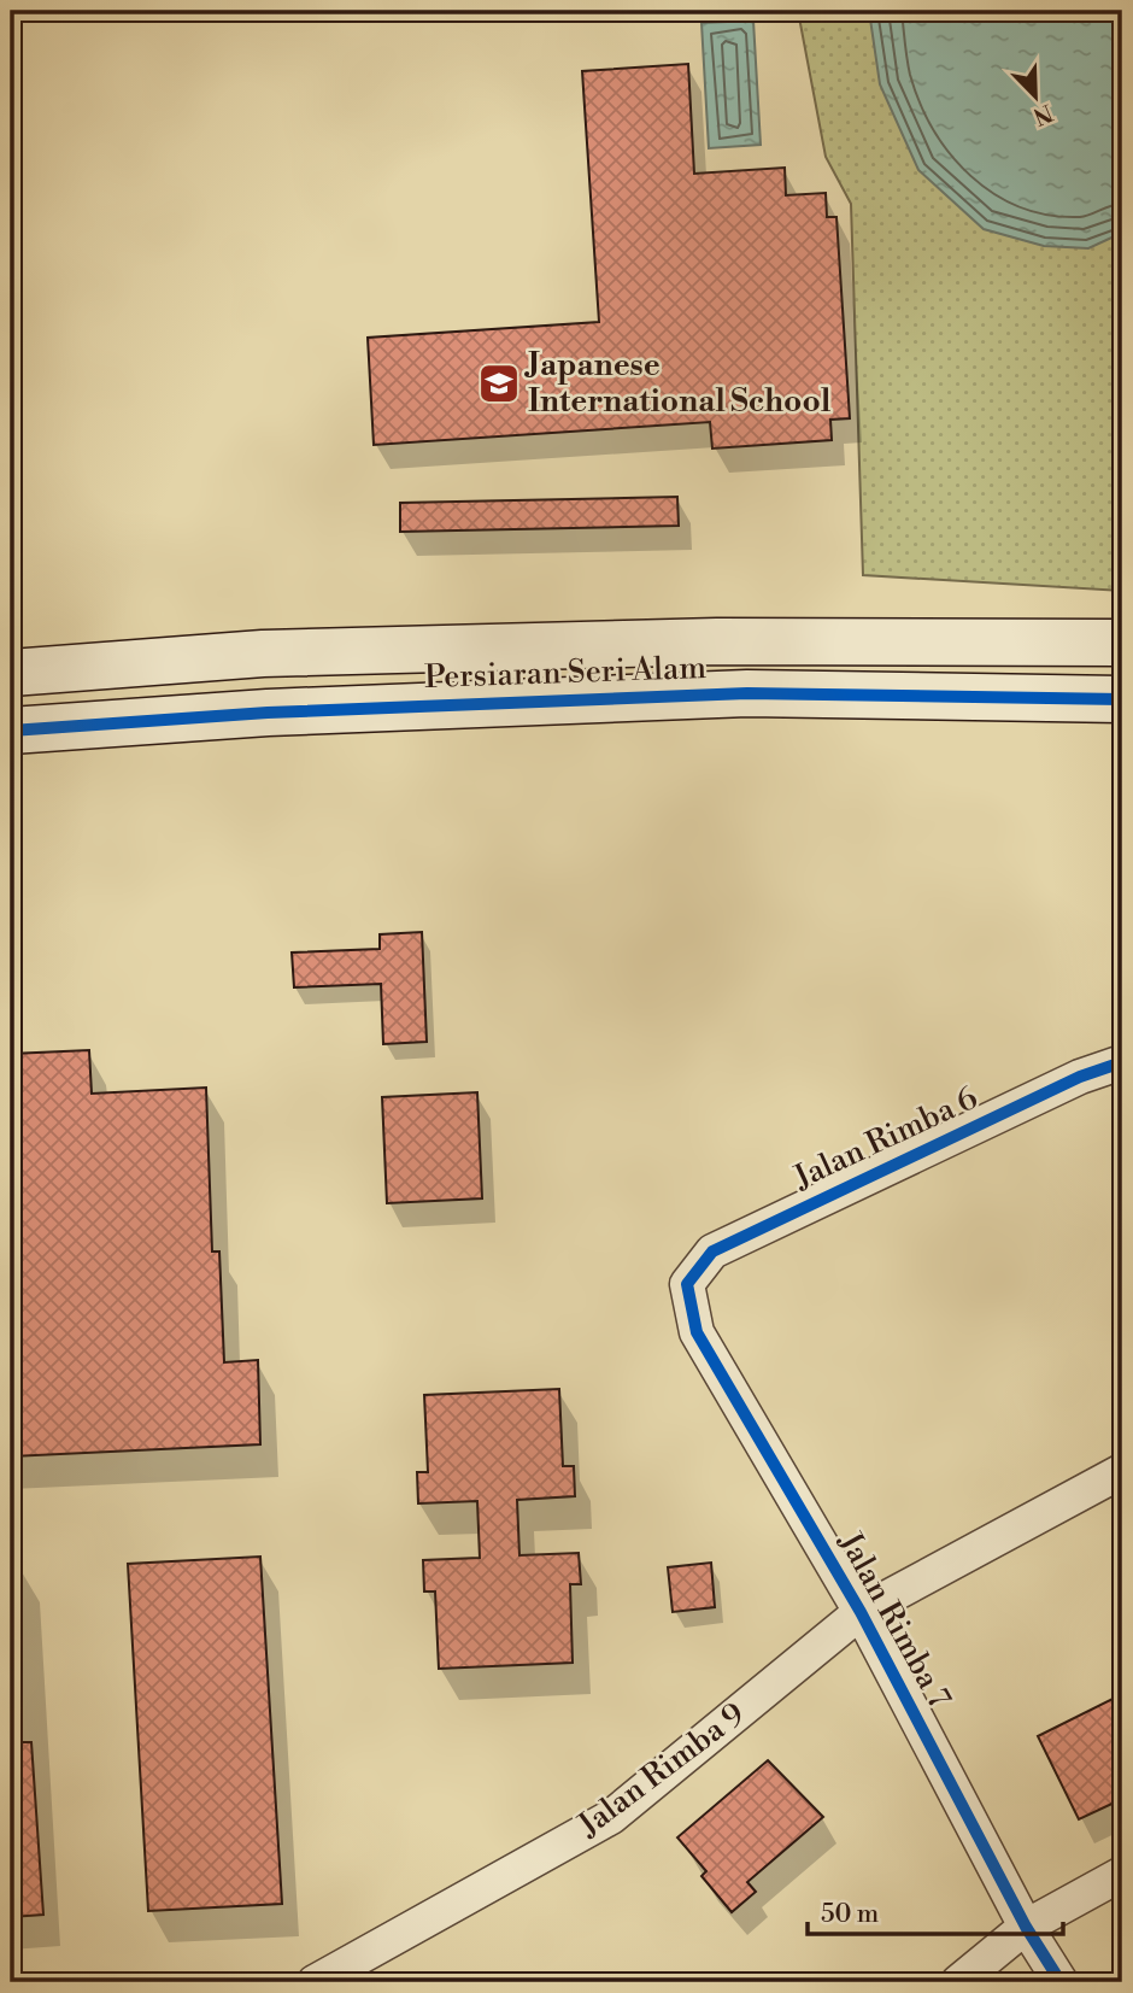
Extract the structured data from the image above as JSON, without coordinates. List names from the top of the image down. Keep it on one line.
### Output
{"streets":{"street":["Persiaran Seri Alam","Jalan Rimba 6","Jalan Rimba 7","Jalan Rimba 9"]},"crossings":[["Jalan Rimba 6","Jalan Rimba 7"],["Jalan Rimba 7","Jalan Rimba 9"]],"places":{"school or university":["Japanese International School"]},"scale_bar":"50 m","north":"bottom right"}
